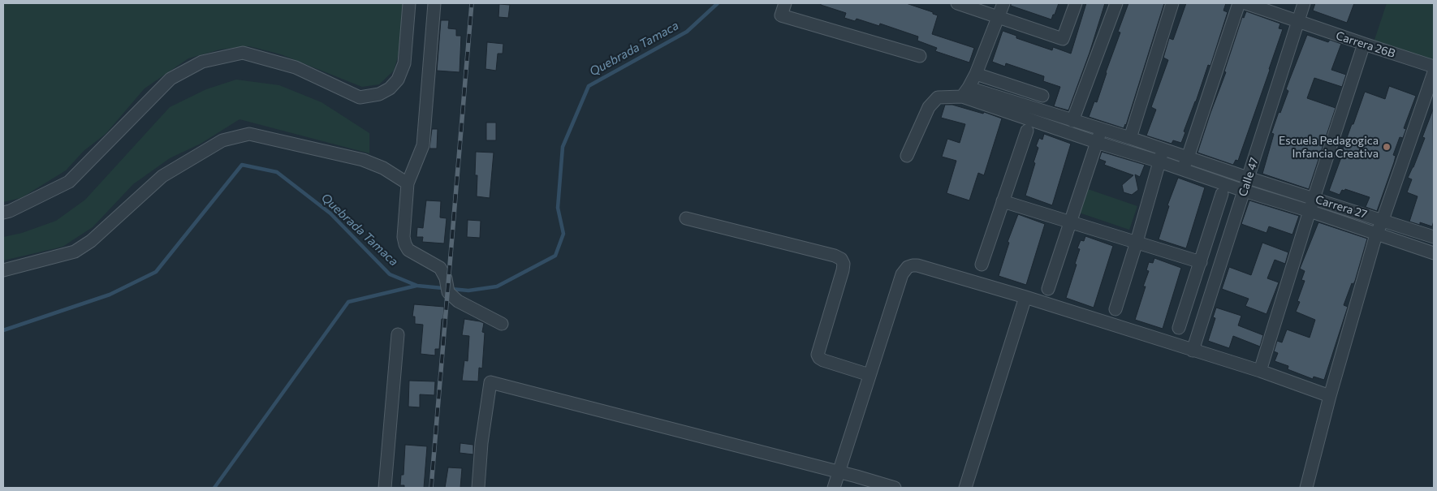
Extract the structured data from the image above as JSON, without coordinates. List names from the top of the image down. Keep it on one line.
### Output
{"streets":{"street":["Carrera 26B","Calle 47","Carrera 27"]},"crossings":[["Carrera 26B","Calle 47"],["Calle 47","Carrera 27"]],"water":["Quebrada Tamaca"],"places":["Escuela Pedagogica Infancia Creativa"]}
